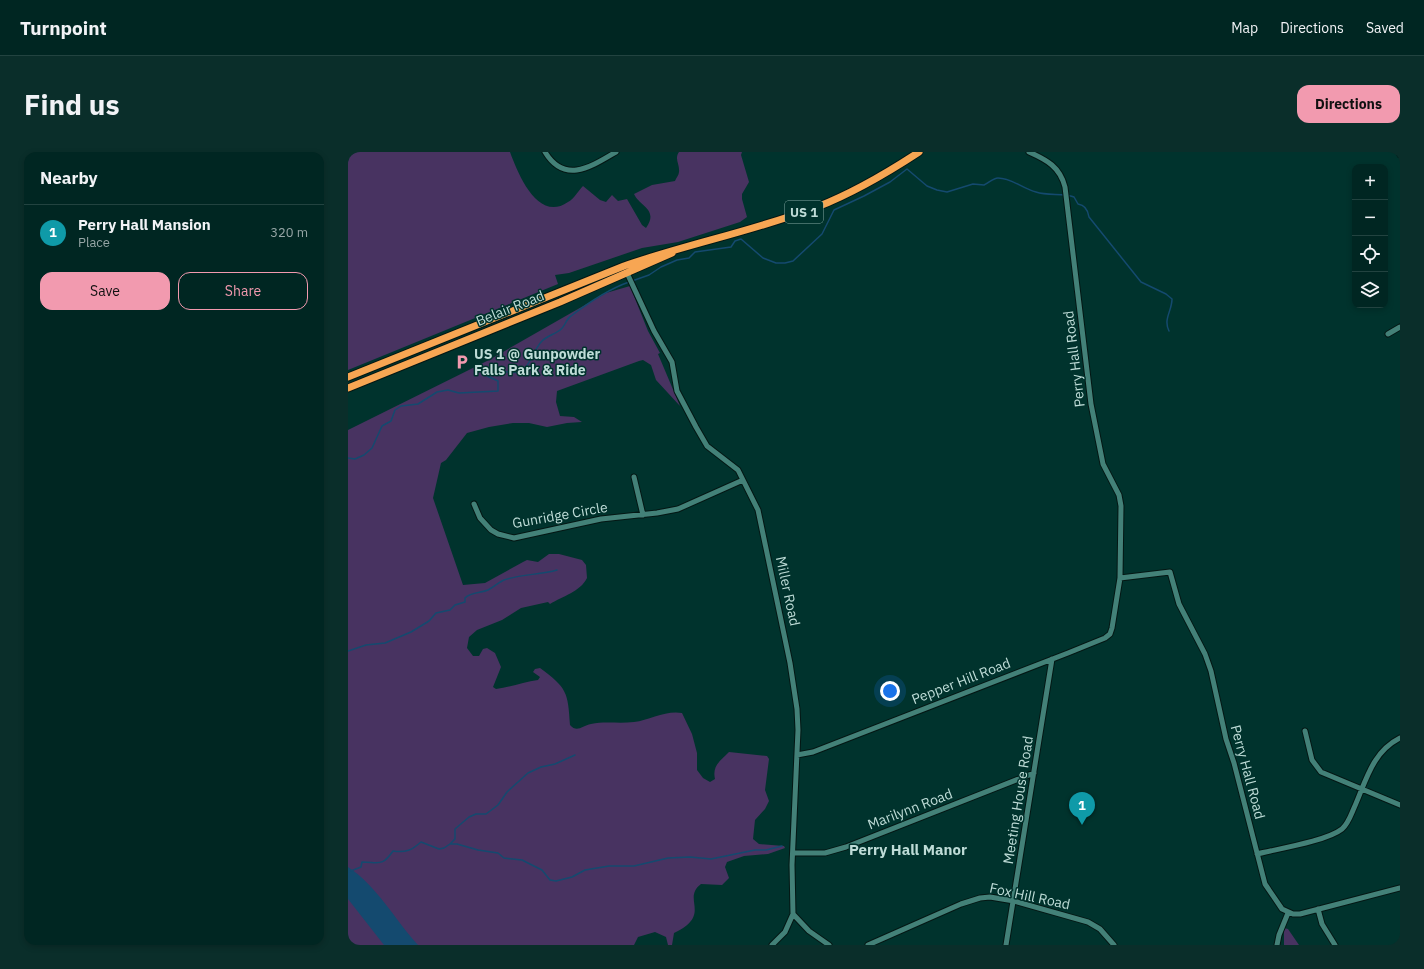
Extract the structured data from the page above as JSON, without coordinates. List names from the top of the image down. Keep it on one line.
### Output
{"streets":{"highway":["US 1","Belair Road"],"street":["Perry Hall Road","Gunridge Circle","Miller Road","Pepper Hill Road","Meeting House Road","Marilynn Road","Fox Hill Road"]},"crossings":[["Belair Road","Miller Road"],["Perry Hall Road","Pepper Hill Road"],["Gunridge Circle","Miller Road"],["Miller Road","Pepper Hill Road"],["Miller Road","Marilynn Road"],["Pepper Hill Road","Meeting House Road"],["Meeting House Road","Marilynn Road"],["Meeting House Road","Fox Hill Road"]],"districts":["Perry Hall Manor"],"places":{"parking":["US 1 @ Gunpowder Falls Park & Ride"]},"page":{"header":"Turnpoint","nav":["Map","Directions","Saved"],"buttons":["Directions",["Save","Share"]],"title":"Find us","heading":"Nearby","map_buttons":["+","−"],"list":[{"mark":"1","name":"Perry Hall Mansion","note":"Place","value":"320 m"}],"pins":"1"}}
